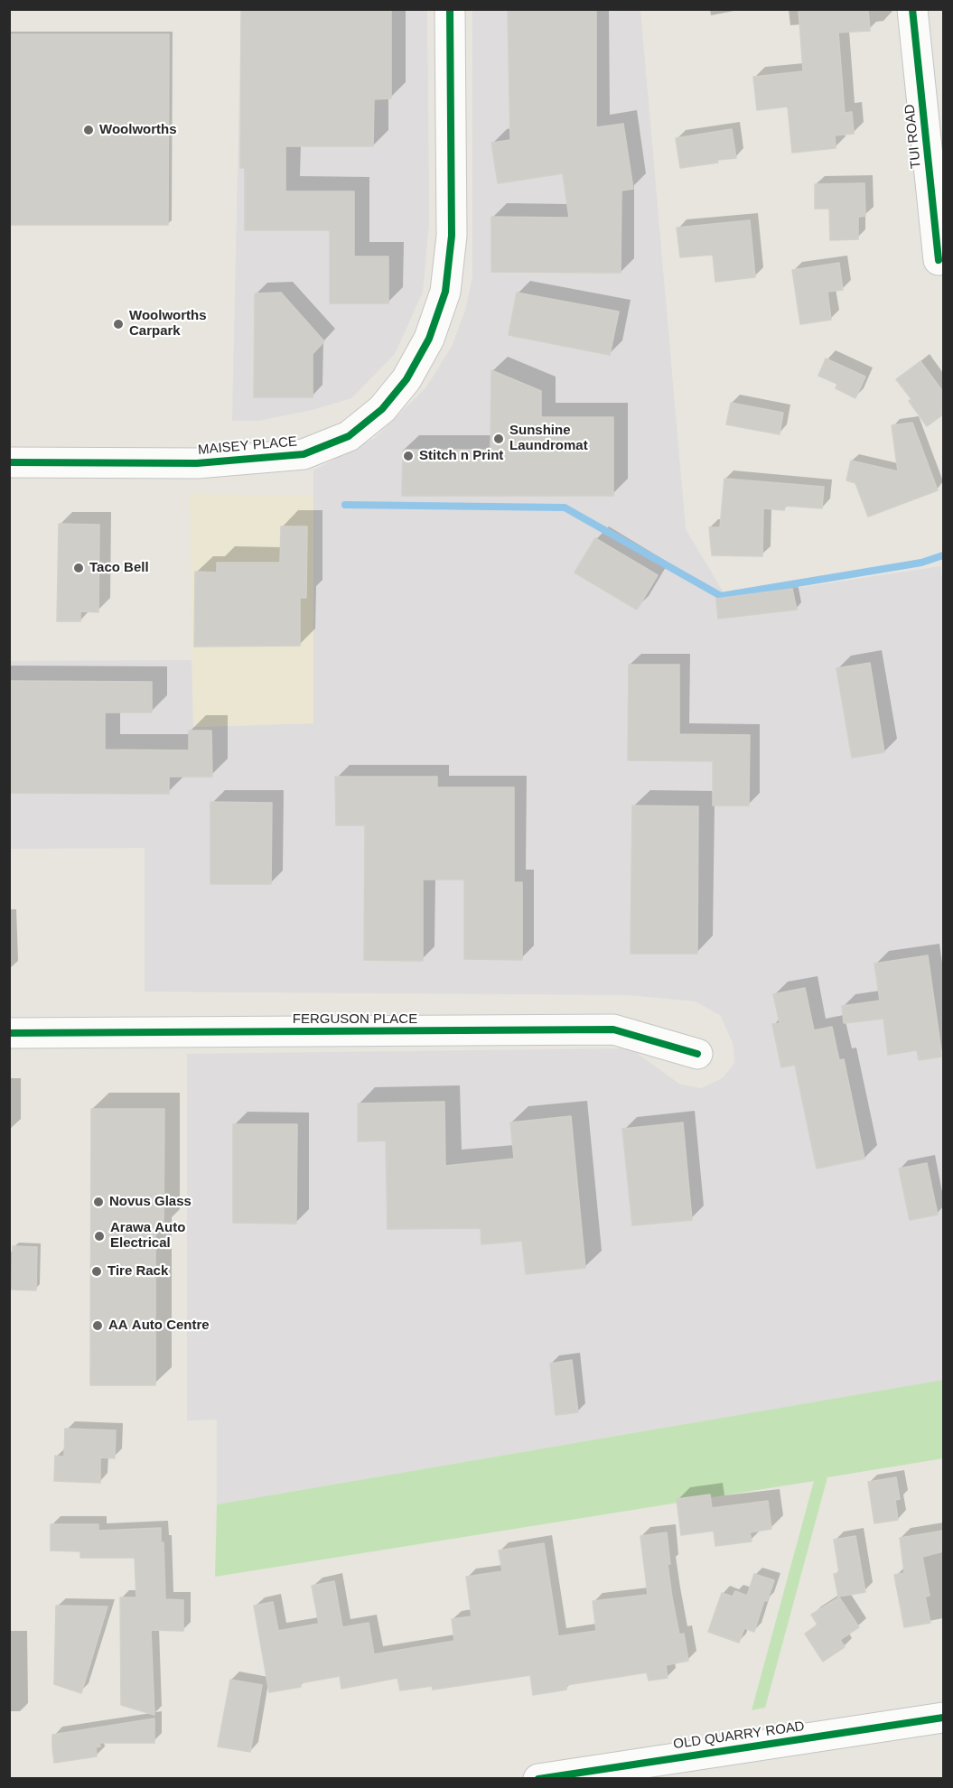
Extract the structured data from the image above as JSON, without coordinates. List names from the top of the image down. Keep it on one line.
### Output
{"streets":{"street":["TUI ROAD","MAISEY PLACE","FERGUSON PLACE","OLD QUARRY ROAD"]},"places":["Woolworths","Woolworths Carpark","Sunshine Laundromat","Stitch n Print","Taco Bell","Novus Glass","Arawa Auto Electrical","Tire Rack","AA Auto Centre"]}
